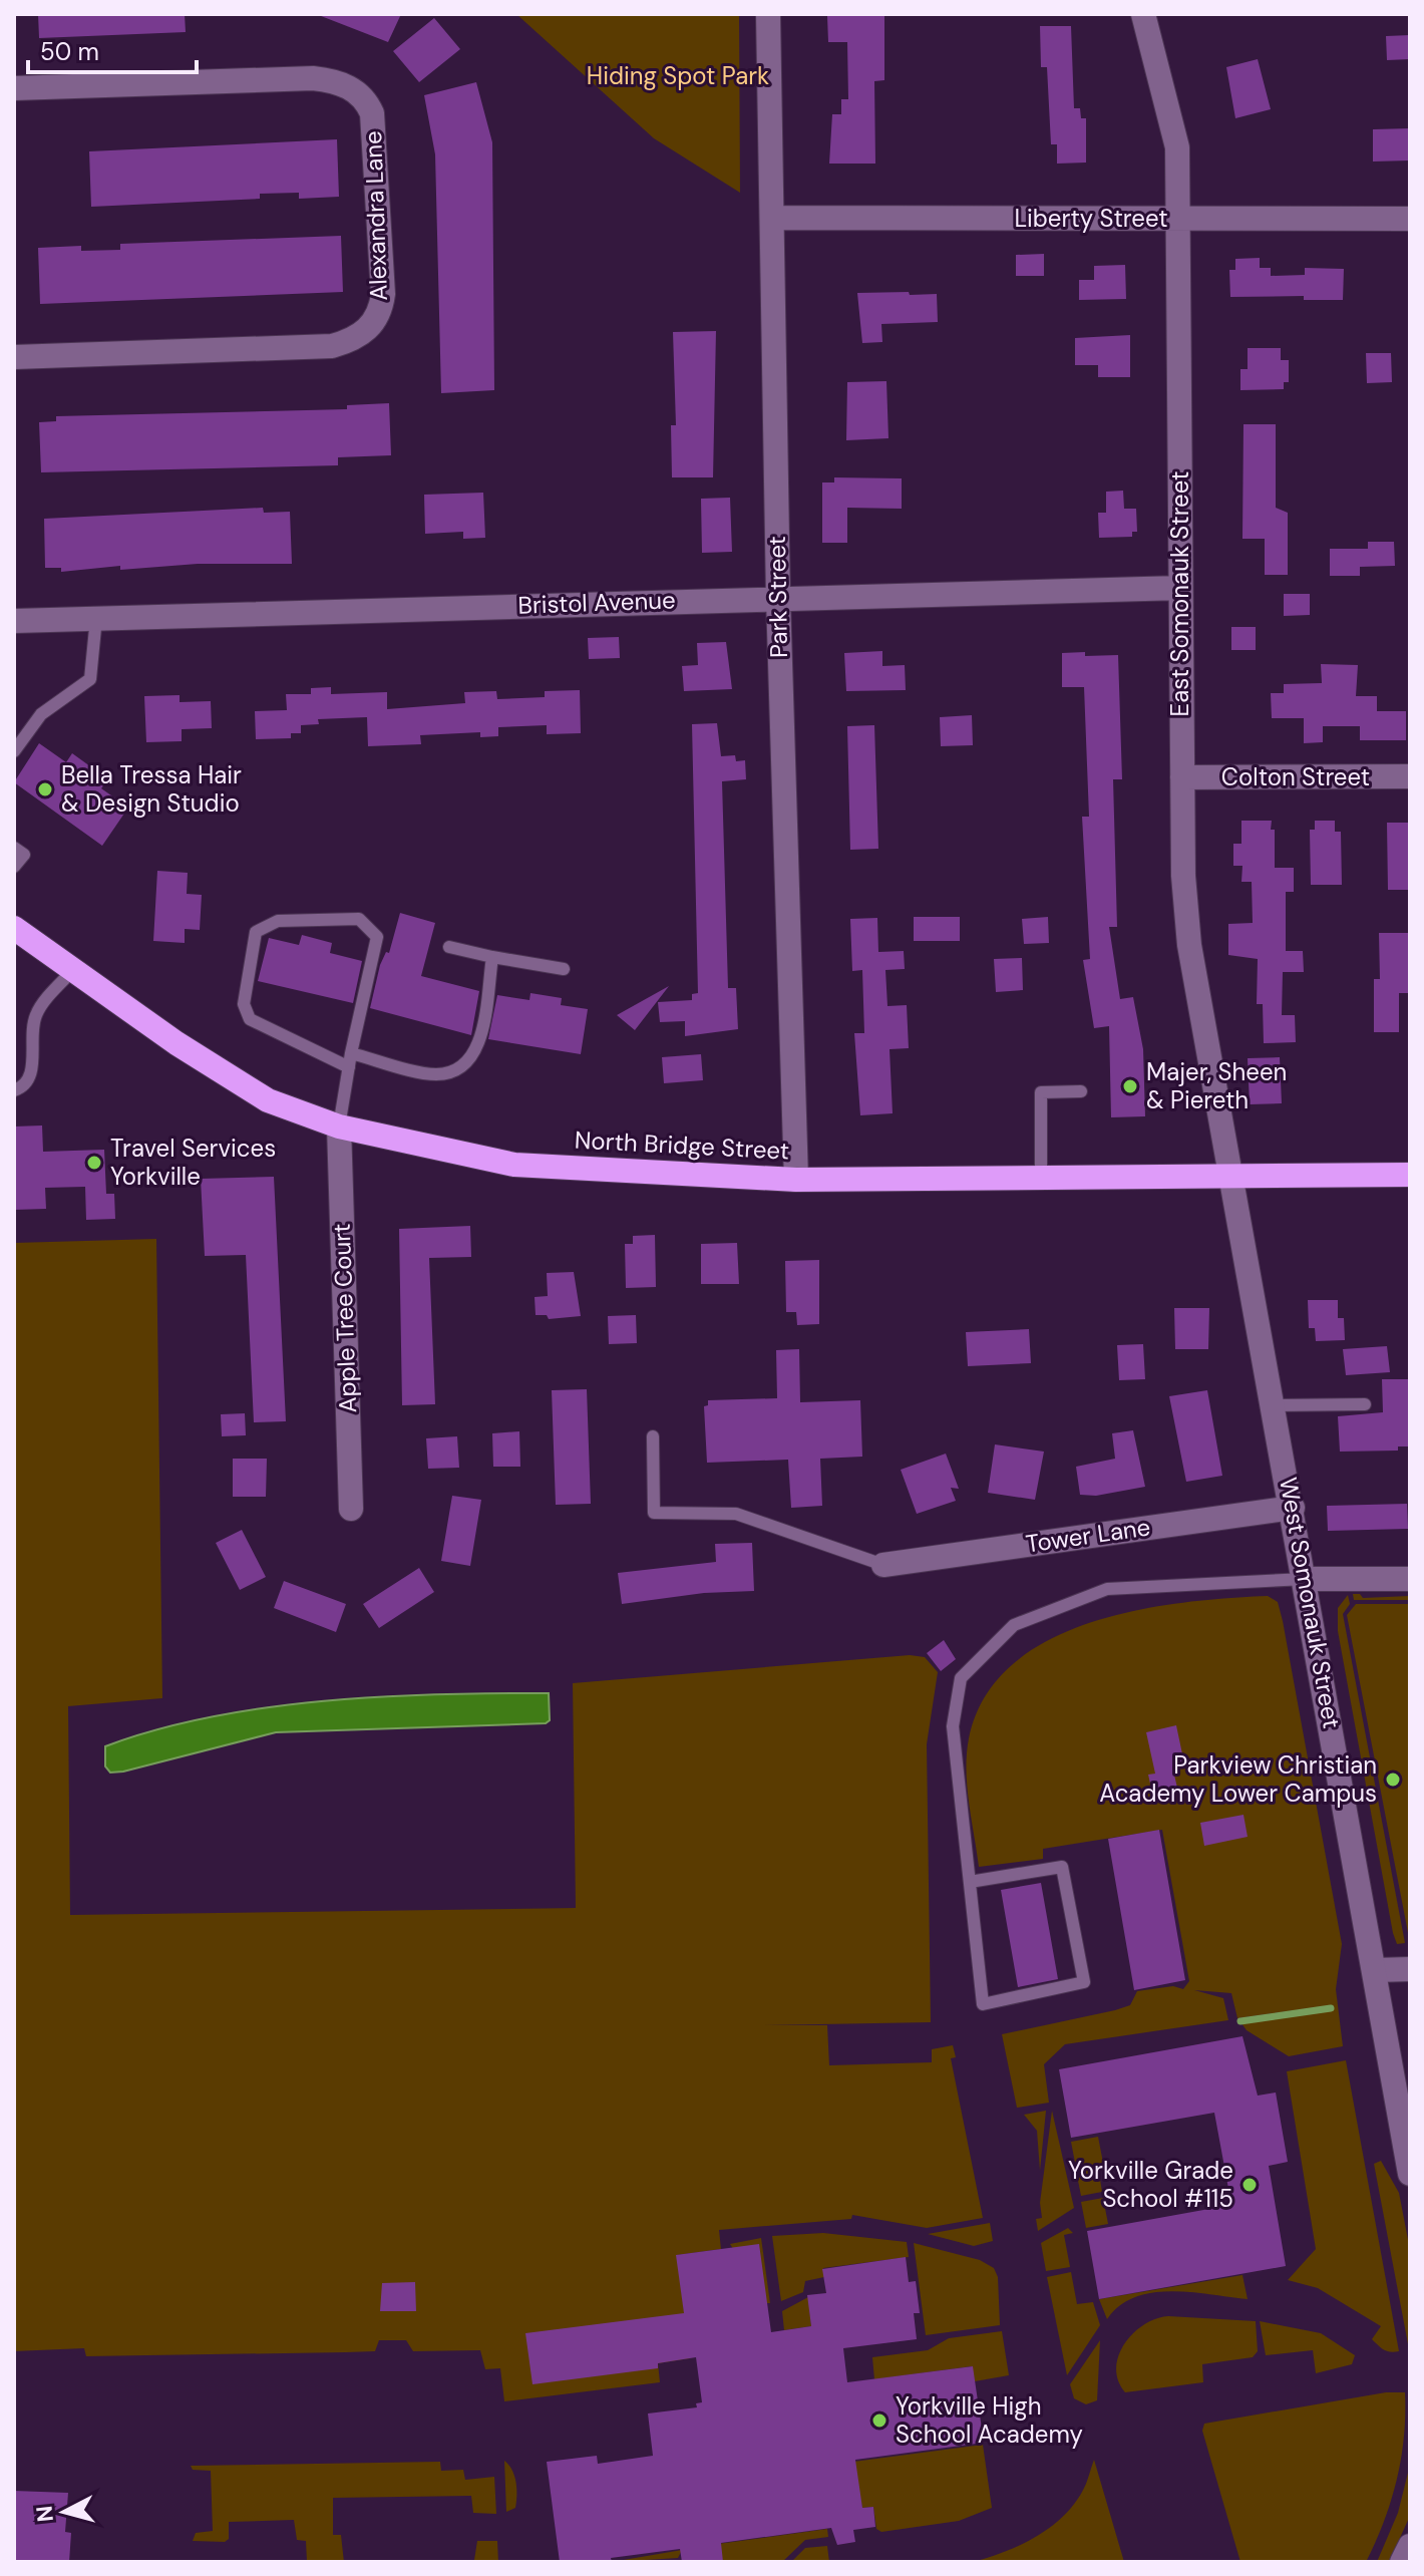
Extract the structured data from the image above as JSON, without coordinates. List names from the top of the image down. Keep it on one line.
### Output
{"streets":{"highway":["North Bridge Street"],"street":["Alexandra Lane","Liberty Street","East Somonauk Street","Park Street","Bristol Avenue","Colton Street","Apple Tree Court","Tower Lane","West Somonauk Street"]},"crossings":[["Liberty Street","East Somonauk Street"],["Liberty Street","Park Street"],["East Somonauk Street","Bristol Avenue"],["East Somonauk Street","Colton Street"],["East Somonauk Street","North Bridge Street"],["East Somonauk Street","West Somonauk Street"],["Park Street","Bristol Avenue"],["Park Street","North Bridge Street"],["North Bridge Street","Apple Tree Court"],["North Bridge Street","West Somonauk Street"],["Tower Lane","West Somonauk Street"]],"parks":["Hiding Spot Park"],"places":["Bella Tressa Hair & Design Studio","Majer, Sheen & Piereth","Travel Services Yorkville","Parkview Christian Academy Lower Campus","Yorkville Grade School #115","Yorkville High School Academy"],"scale_bar":"50 m","north":"left"}
